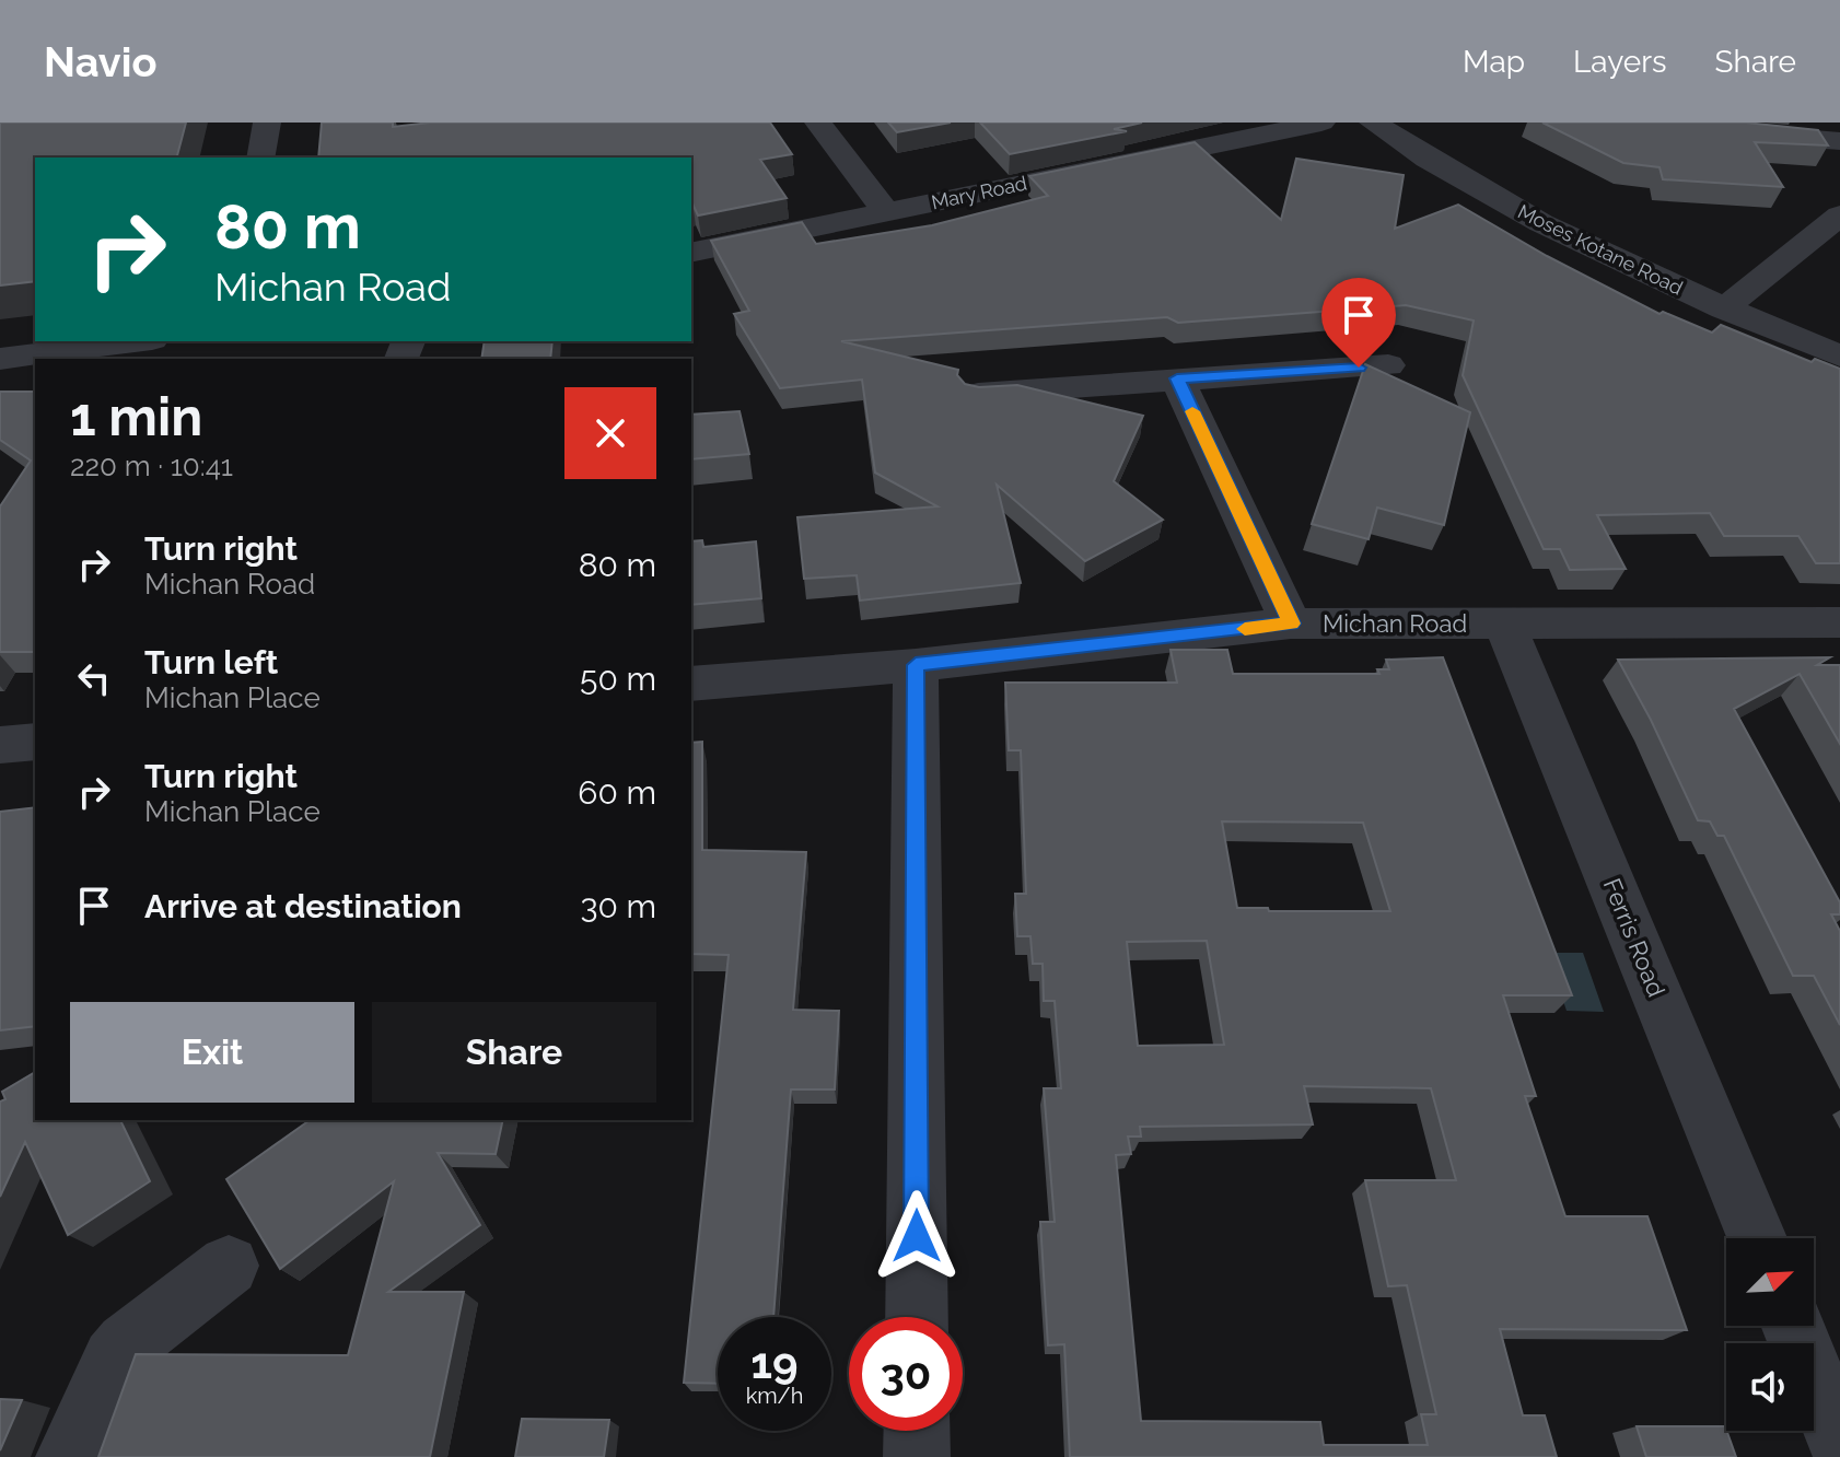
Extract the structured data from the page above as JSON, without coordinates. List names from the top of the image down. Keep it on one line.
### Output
{"streets":{"street":["Mary Road","Moses Kotane Road","Michan Road","Ferris Road"]},"crossings":[["Michan Road","Ferris Road"]],"north":"top right","page":{"header":"Navio","nav":["Map","Layers","Share"],"turn":["80 m","Michan Road"],"heading":["1 min","220 m · 10:41"],"list":[{"name":"Turn right","note":"Michan Road","value":"80 m"},{"name":"Turn left","note":"Michan Place","value":"50 m"},{"name":"Turn right","note":"Michan Place","value":"60 m"},{"name":"Arrive at destination","value":"30 m"}],"buttons":["Exit","Share"],"speed":"19 km/h","limit":"30"}}
